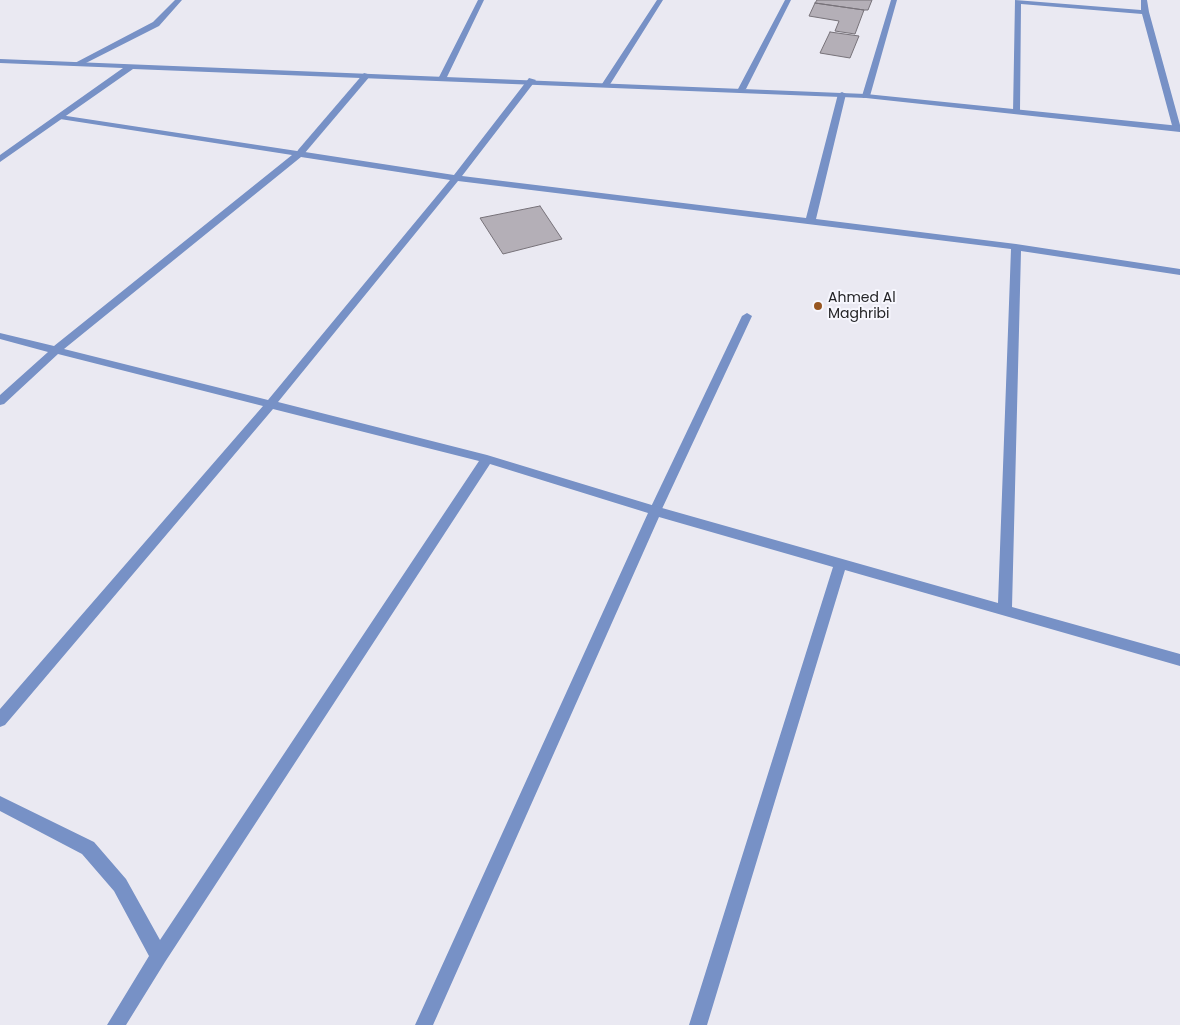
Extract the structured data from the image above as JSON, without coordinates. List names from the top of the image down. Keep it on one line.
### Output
{"places":["Ahmed Al Maghribi"]}
